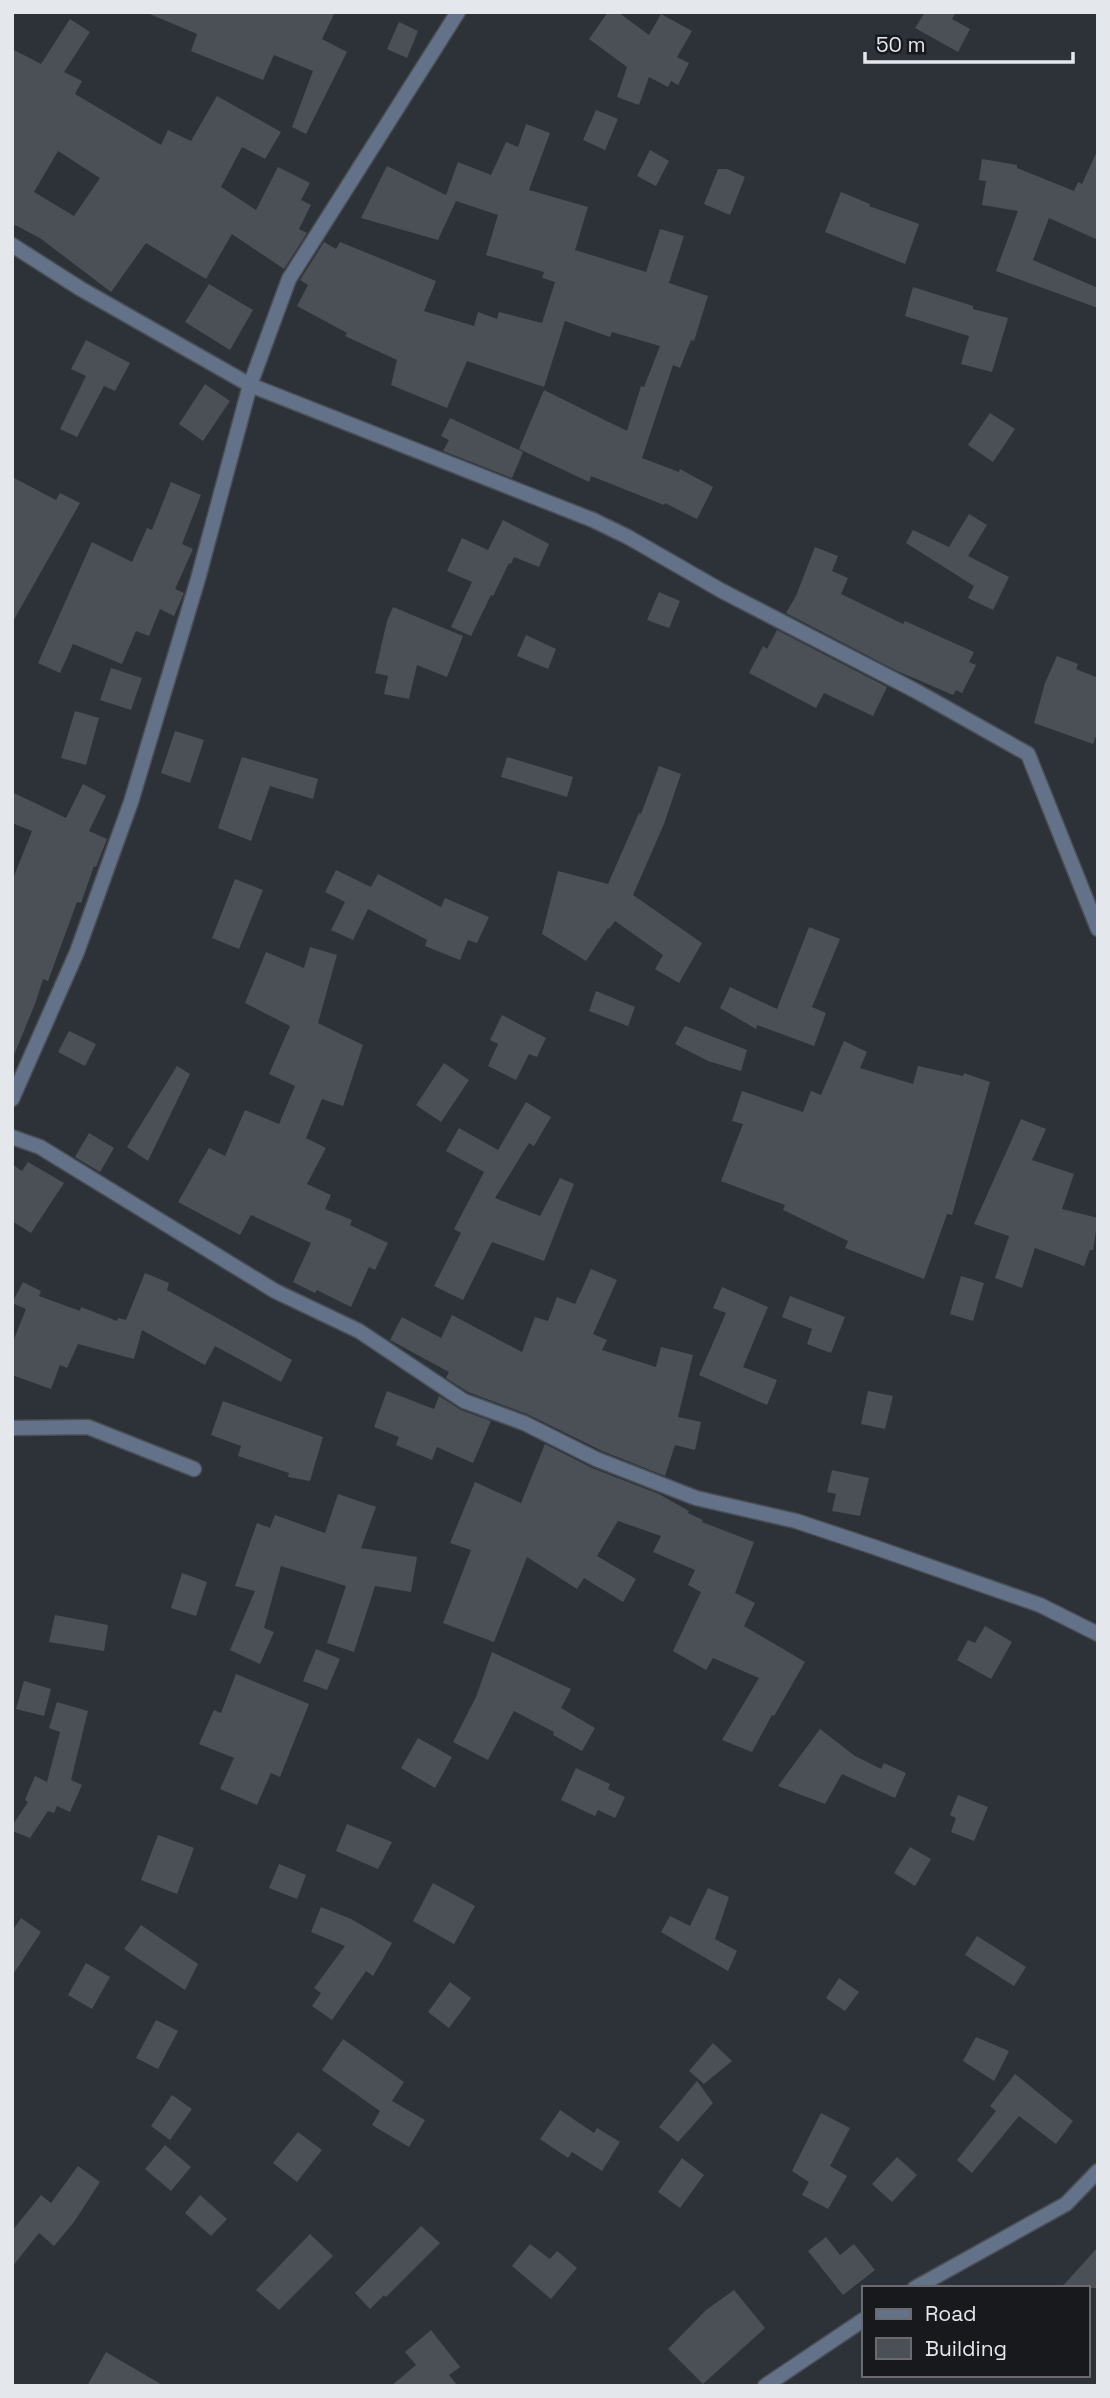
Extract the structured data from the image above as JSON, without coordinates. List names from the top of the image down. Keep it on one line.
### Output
{"legend":["Road","Building"],"scale_bar":"50 m"}
